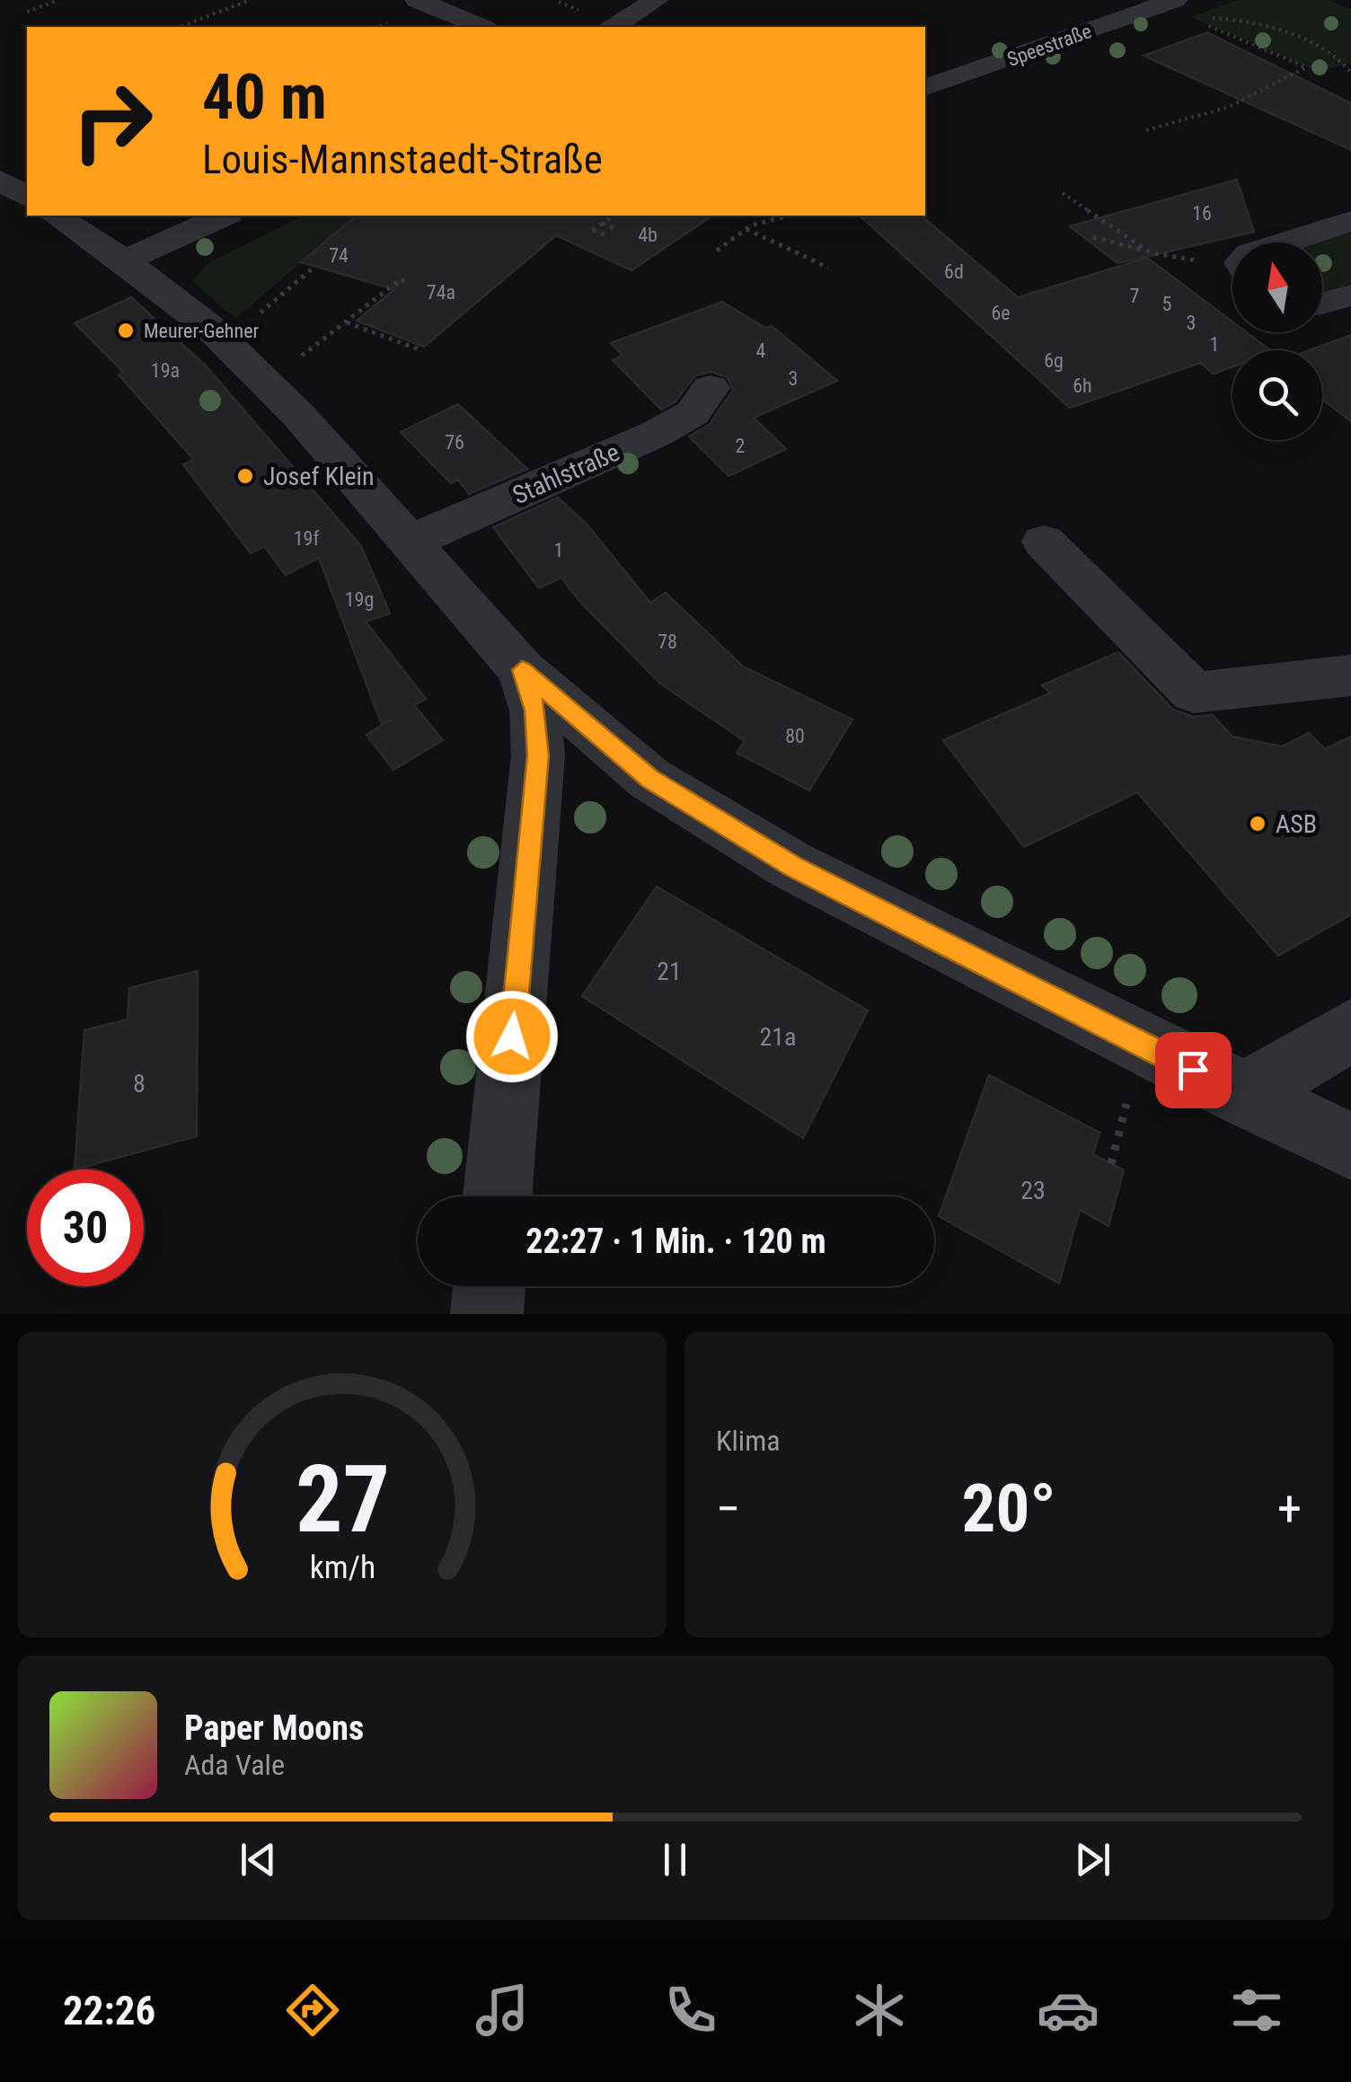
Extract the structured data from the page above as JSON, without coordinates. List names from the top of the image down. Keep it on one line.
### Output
{"streets":{"street":["Speestraße","Stahlstraße"]},"places":["Meurer-Gehner","Josef Klein","ASB"],"house_numbers":["16","4b","74","6d","74a","7","5","6e","3","1","4","6g","19a","3","6h","76","2","19f","1","19g","78","80","21","21a","8","23"],"north":"top","page":{"turn":["40 m","Louis-Mannstaedt-Straße"],"limit":"30","trip":"22:27 · 1 Min. · 120 m","tile":"Klima","heat":["−","20°","+"],"song":["Paper Moons","Ada Vale"],"tabs":"22:26","gauge":["27","km/h"]}}
